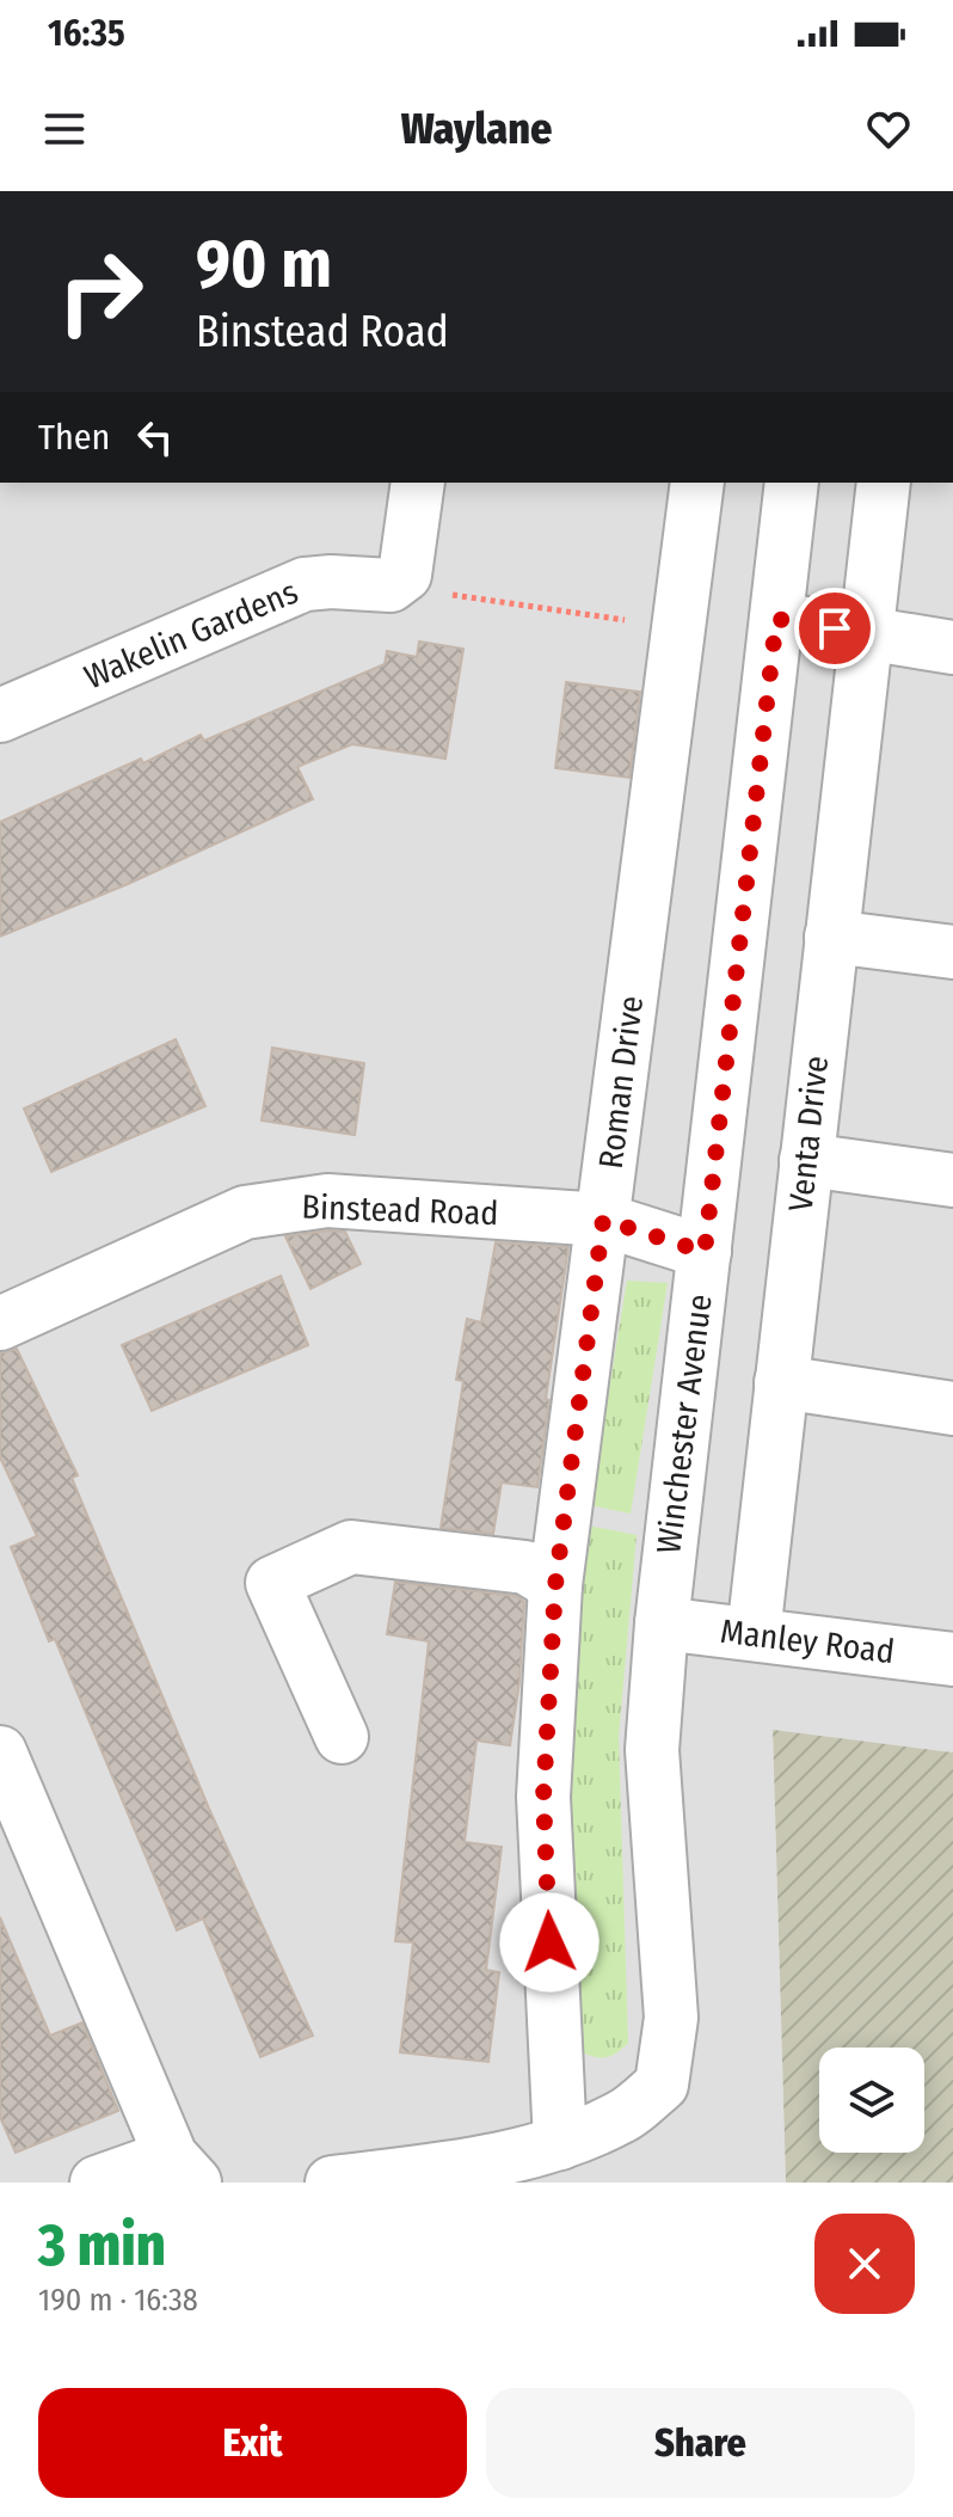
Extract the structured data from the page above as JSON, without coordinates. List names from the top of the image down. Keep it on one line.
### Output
{"streets":{"street":["Wakelin Gardens","Roman Drive","Venta Drive","Binstead Road","Winchester Avenue","Manley Road"]},"crossings":[["Roman Drive","Binstead Road"],["Roman Drive","Winchester Avenue"],["Venta Drive","Manley Road"],["Binstead Road","Winchester Avenue"],["Winchester Avenue","Manley Road"]],"page":{"status":"16:35","header":"Waylane","turn":["90 m","Binstead Road"],"then":"Then","heading":["3 min","190 m · 16:38"],"buttons":["Exit","Share"]}}
